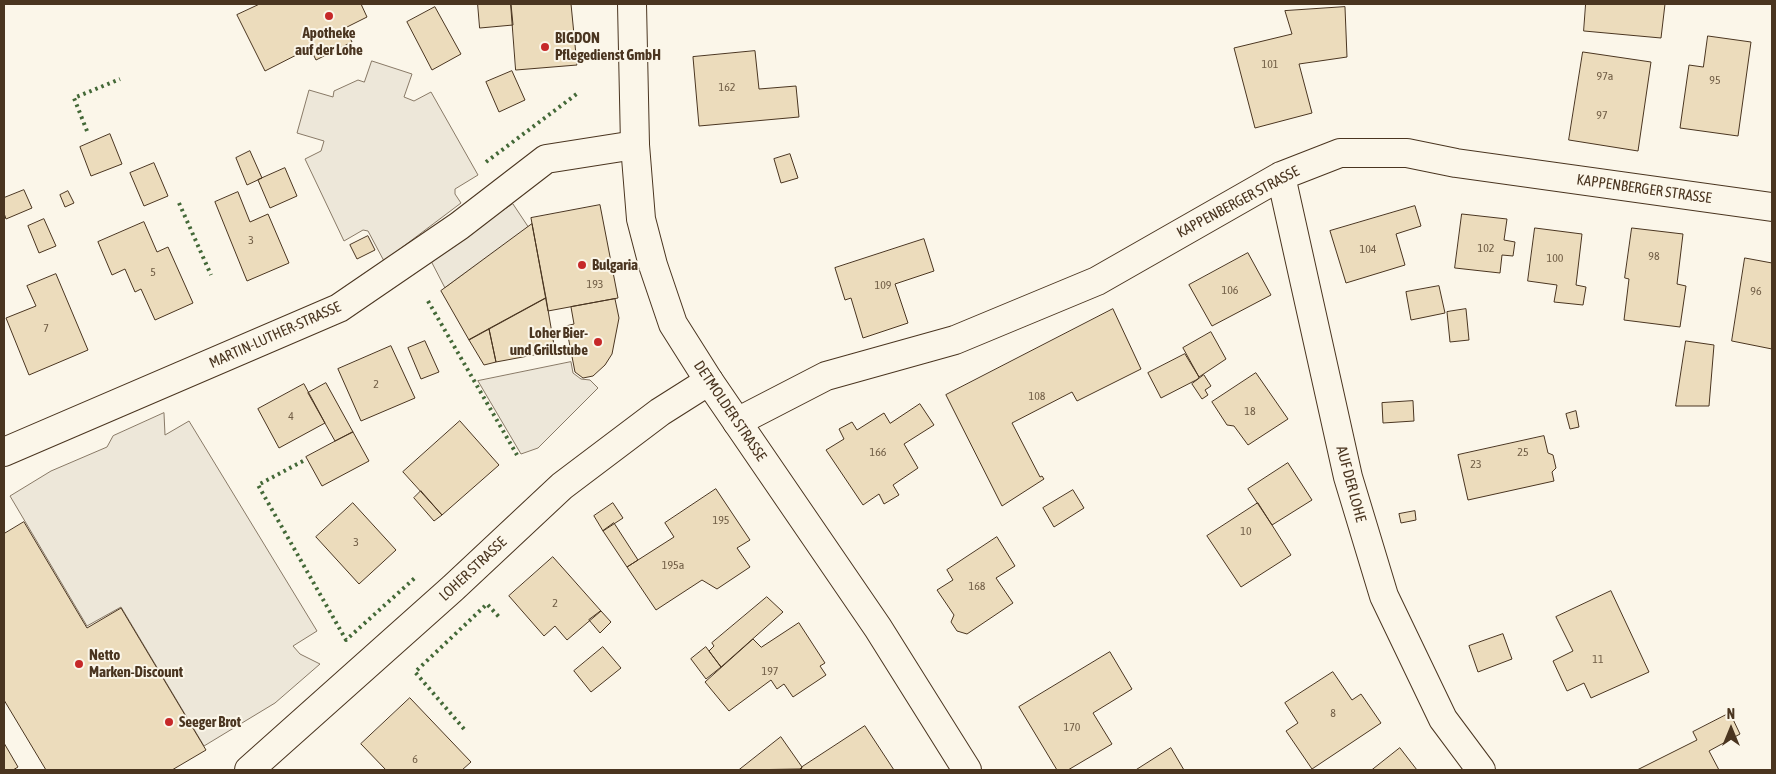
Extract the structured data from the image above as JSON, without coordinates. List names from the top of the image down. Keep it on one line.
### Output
{"streets":{"street":["KAPPENBERGER STRASSE","MARTIN-LUTHER-STRASSE","DETMOLDER STRASSE","AUF DER LOHE","LOHER STRASSE"]},"crossings":[["KAPPENBERGER STRASSE","DETMOLDER STRASSE"],["KAPPENBERGER STRASSE","AUF DER LOHE"],["MARTIN-LUTHER-STRASSE","DETMOLDER STRASSE"],["DETMOLDER STRASSE","LOHER STRASSE"]],"places":["Apotheke auf der Lohe","BIGDON Pflegedienst GmbH","Bulgaria","Loher Bier- und Grillstube","Netto Marken-Discount","Seeger Brot"],"house_numbers":["101","97a","95","162","97","3","102","104","98","100","5","193","109","106","96","7","2","108","18","4","166","25","23","195","10","3","195a","168","2","11","197","8","170","6"],"north":"top"}
